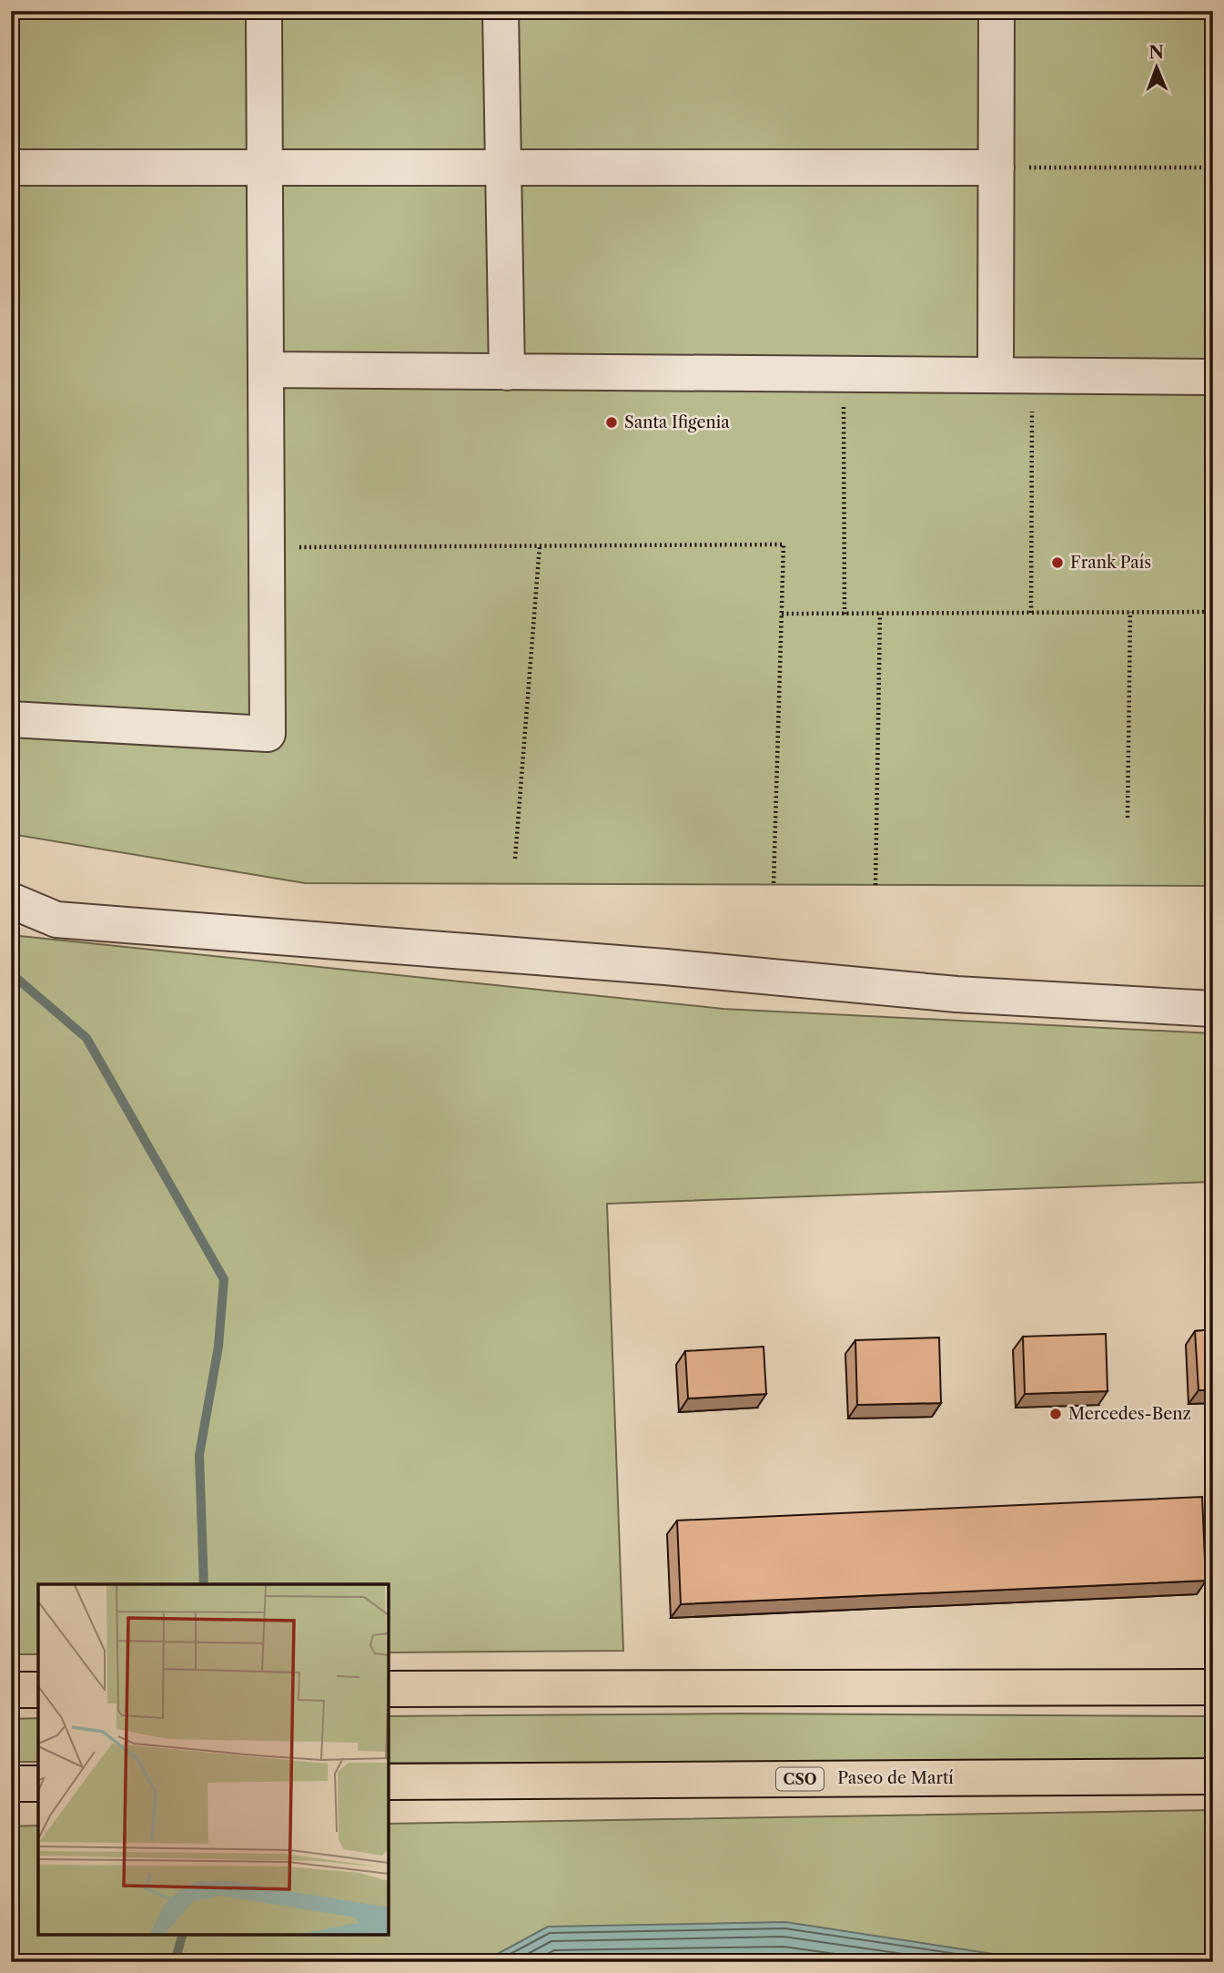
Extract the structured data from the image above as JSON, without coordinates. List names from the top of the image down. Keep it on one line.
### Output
{"streets":{"main road":["Paseo de Martí","CSO"]},"places":["Santa Ifigenia","Frank País","Mercedes-Benz"],"north":"top"}
